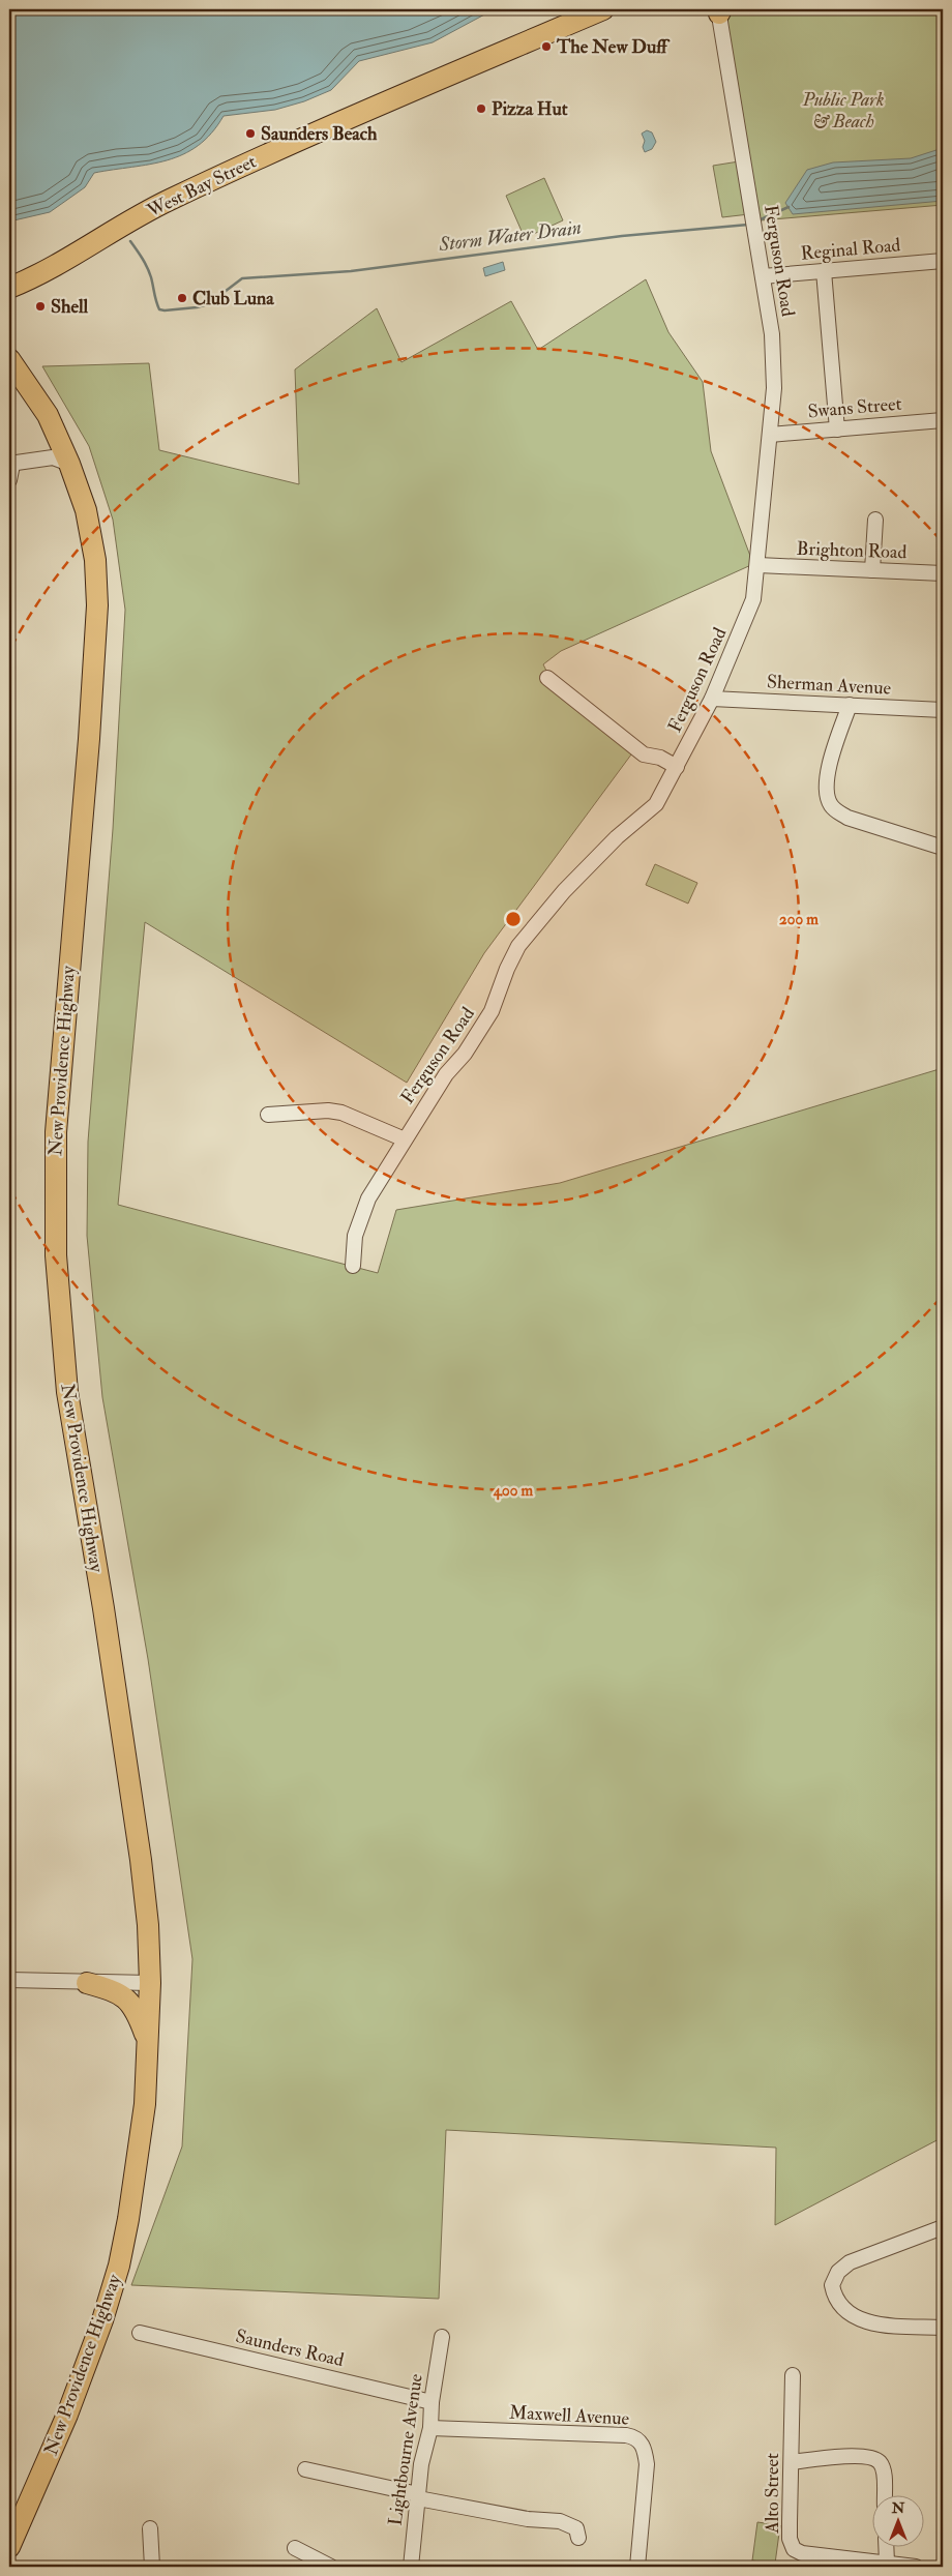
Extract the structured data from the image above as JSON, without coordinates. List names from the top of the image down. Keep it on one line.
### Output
{"streets":{"highway":["West Bay Street","New Providence Highway"],"street":["Reginal Road","Ferguson Road","Swans Street","Brighton Road","Sherman Avenue","Saunders Road","Maxwell Avenue","Lightbourne Avenue","Alto Street"]},"crossings":[["Reginal Road","Ferguson Road"],["Ferguson Road","Swans Street"],["Ferguson Road","Brighton Road"],["Ferguson Road","Sherman Avenue"],["Saunders Road","Lightbourne Avenue"],["Maxwell Avenue","Lightbourne Avenue"]],"water":["Storm Water Drain"],"parks":["Public Park & Beach"],"places":["The New Duff","Pizza Hut","Saunders Beach","Club Luna","Shell"],"north":"top","rings":["200 m","400 m"]}
